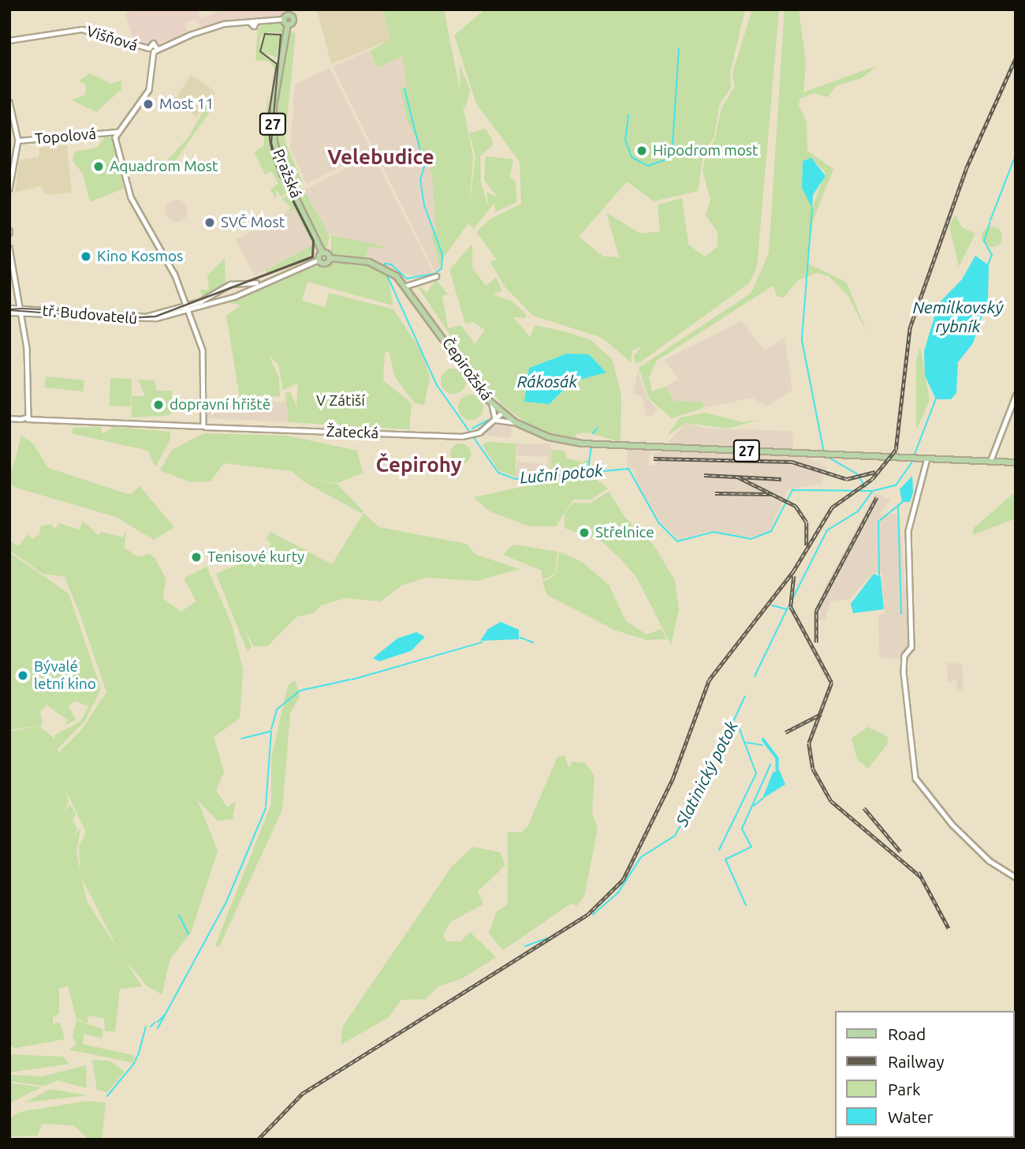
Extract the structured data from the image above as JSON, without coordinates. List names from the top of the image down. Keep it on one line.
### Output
{"streets":{"main road":["27","Pražská","Čepirožská"],"street":["Višňová","Topolová","tř. Budovatelů","Žatecká"]},"crossings":[["27","Čepirožská"],["Pražská","Čepirožská"],["Čepirožská","Žatecká"]],"districts":["Velebudice","Čepirohy"],"water":["Nemilkovský rybník","Rákosák","Luční potok","Slatinický potok"],"parks":["V Zátiší"],"places":["Most 11","Hipodrom most","Aquadrom Most","SVČ Most","Kino Kosmos","dopravní hřiště","Střelnice","Tenisové kurty","Bývalé letní kino"],"legend":["Road","Railway","Park","Water"]}
